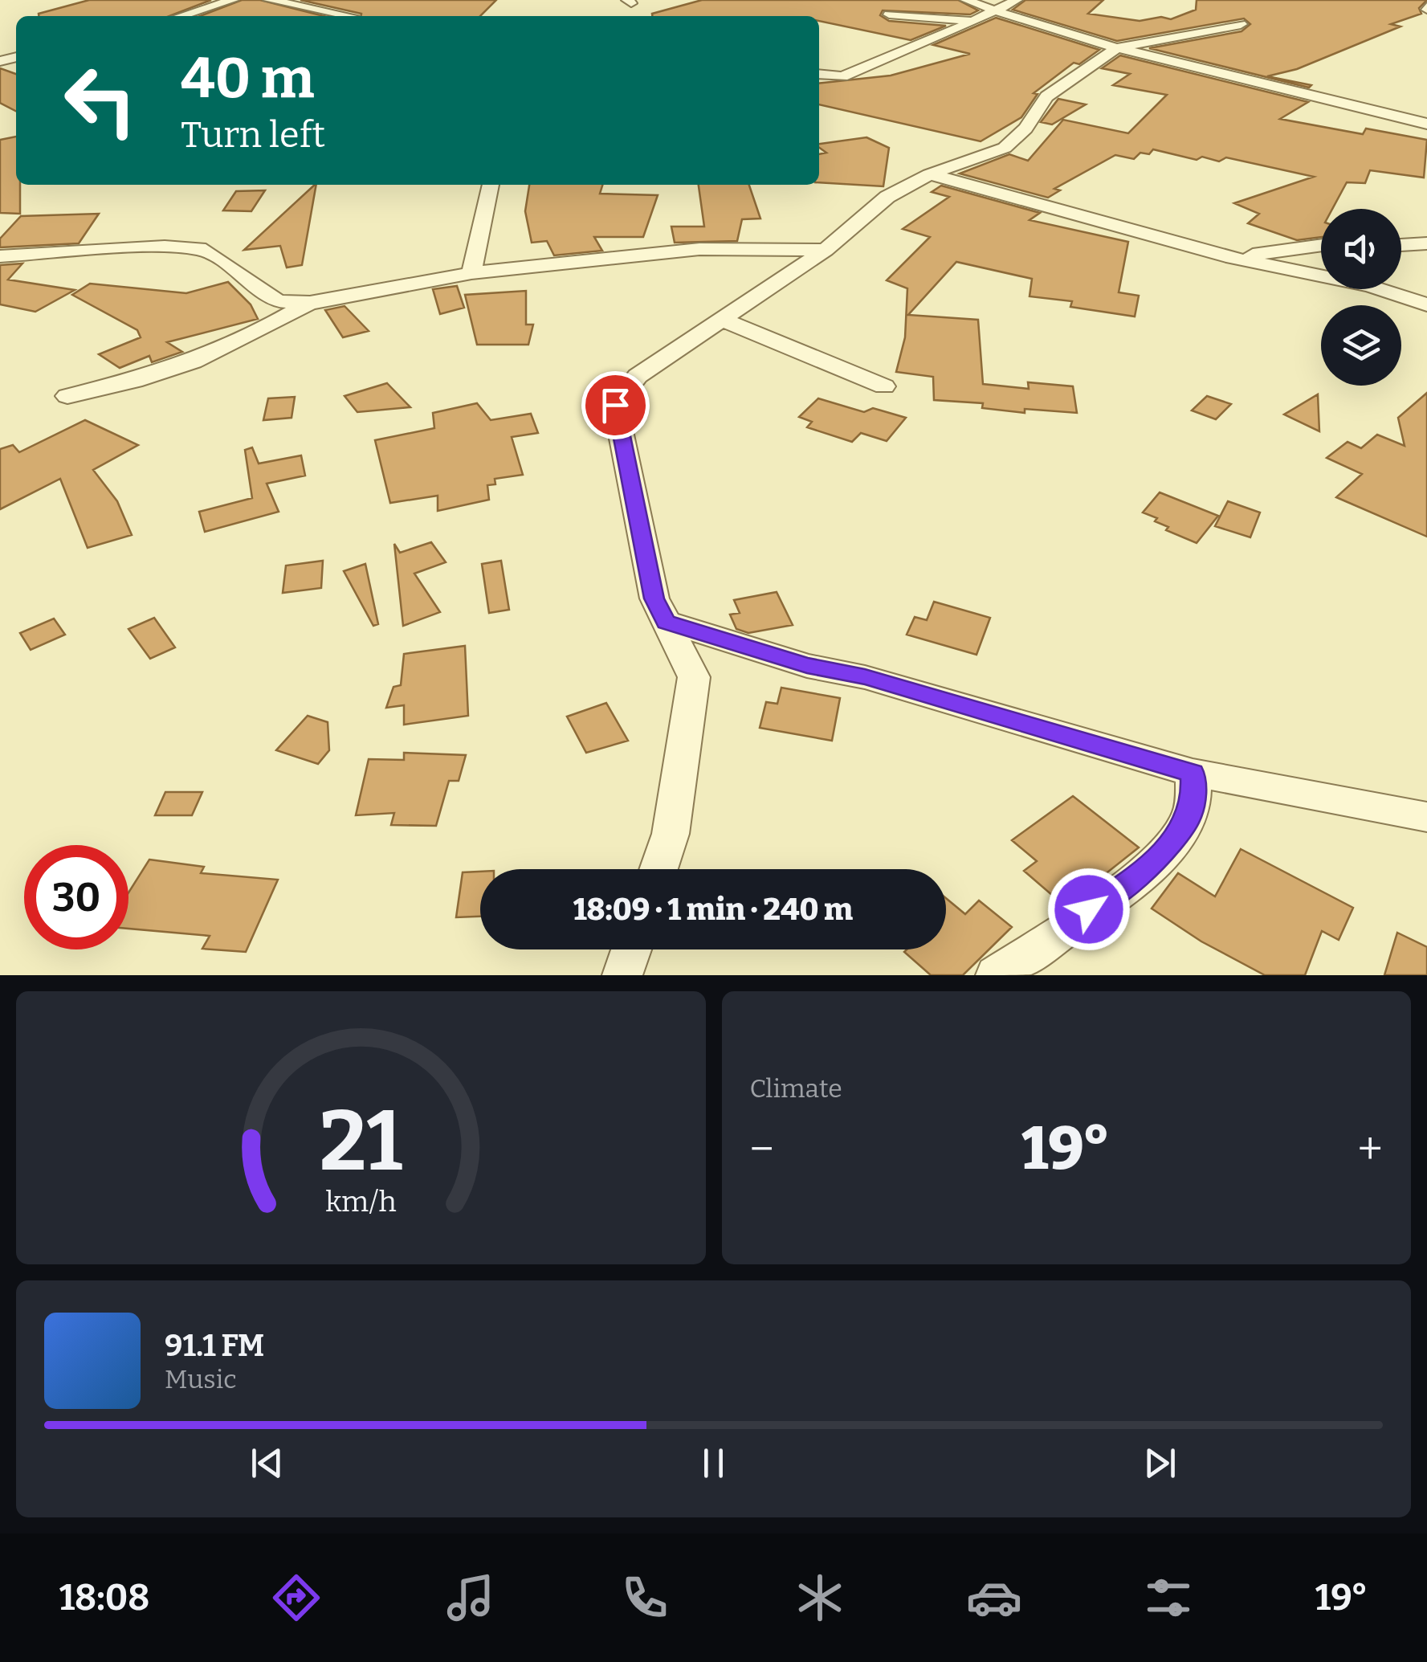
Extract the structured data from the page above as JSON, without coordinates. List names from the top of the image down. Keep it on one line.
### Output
{"page":{"turn":["40 m","Turn left"],"limit":"30","trip":"18:09 · 1 min · 240 m","tile":"Climate","heat":["−","19°","+"],"song":["91.1 FM","Music"],"tabs":["18:08","19°"],"gauge":["21","km/h"]}}
